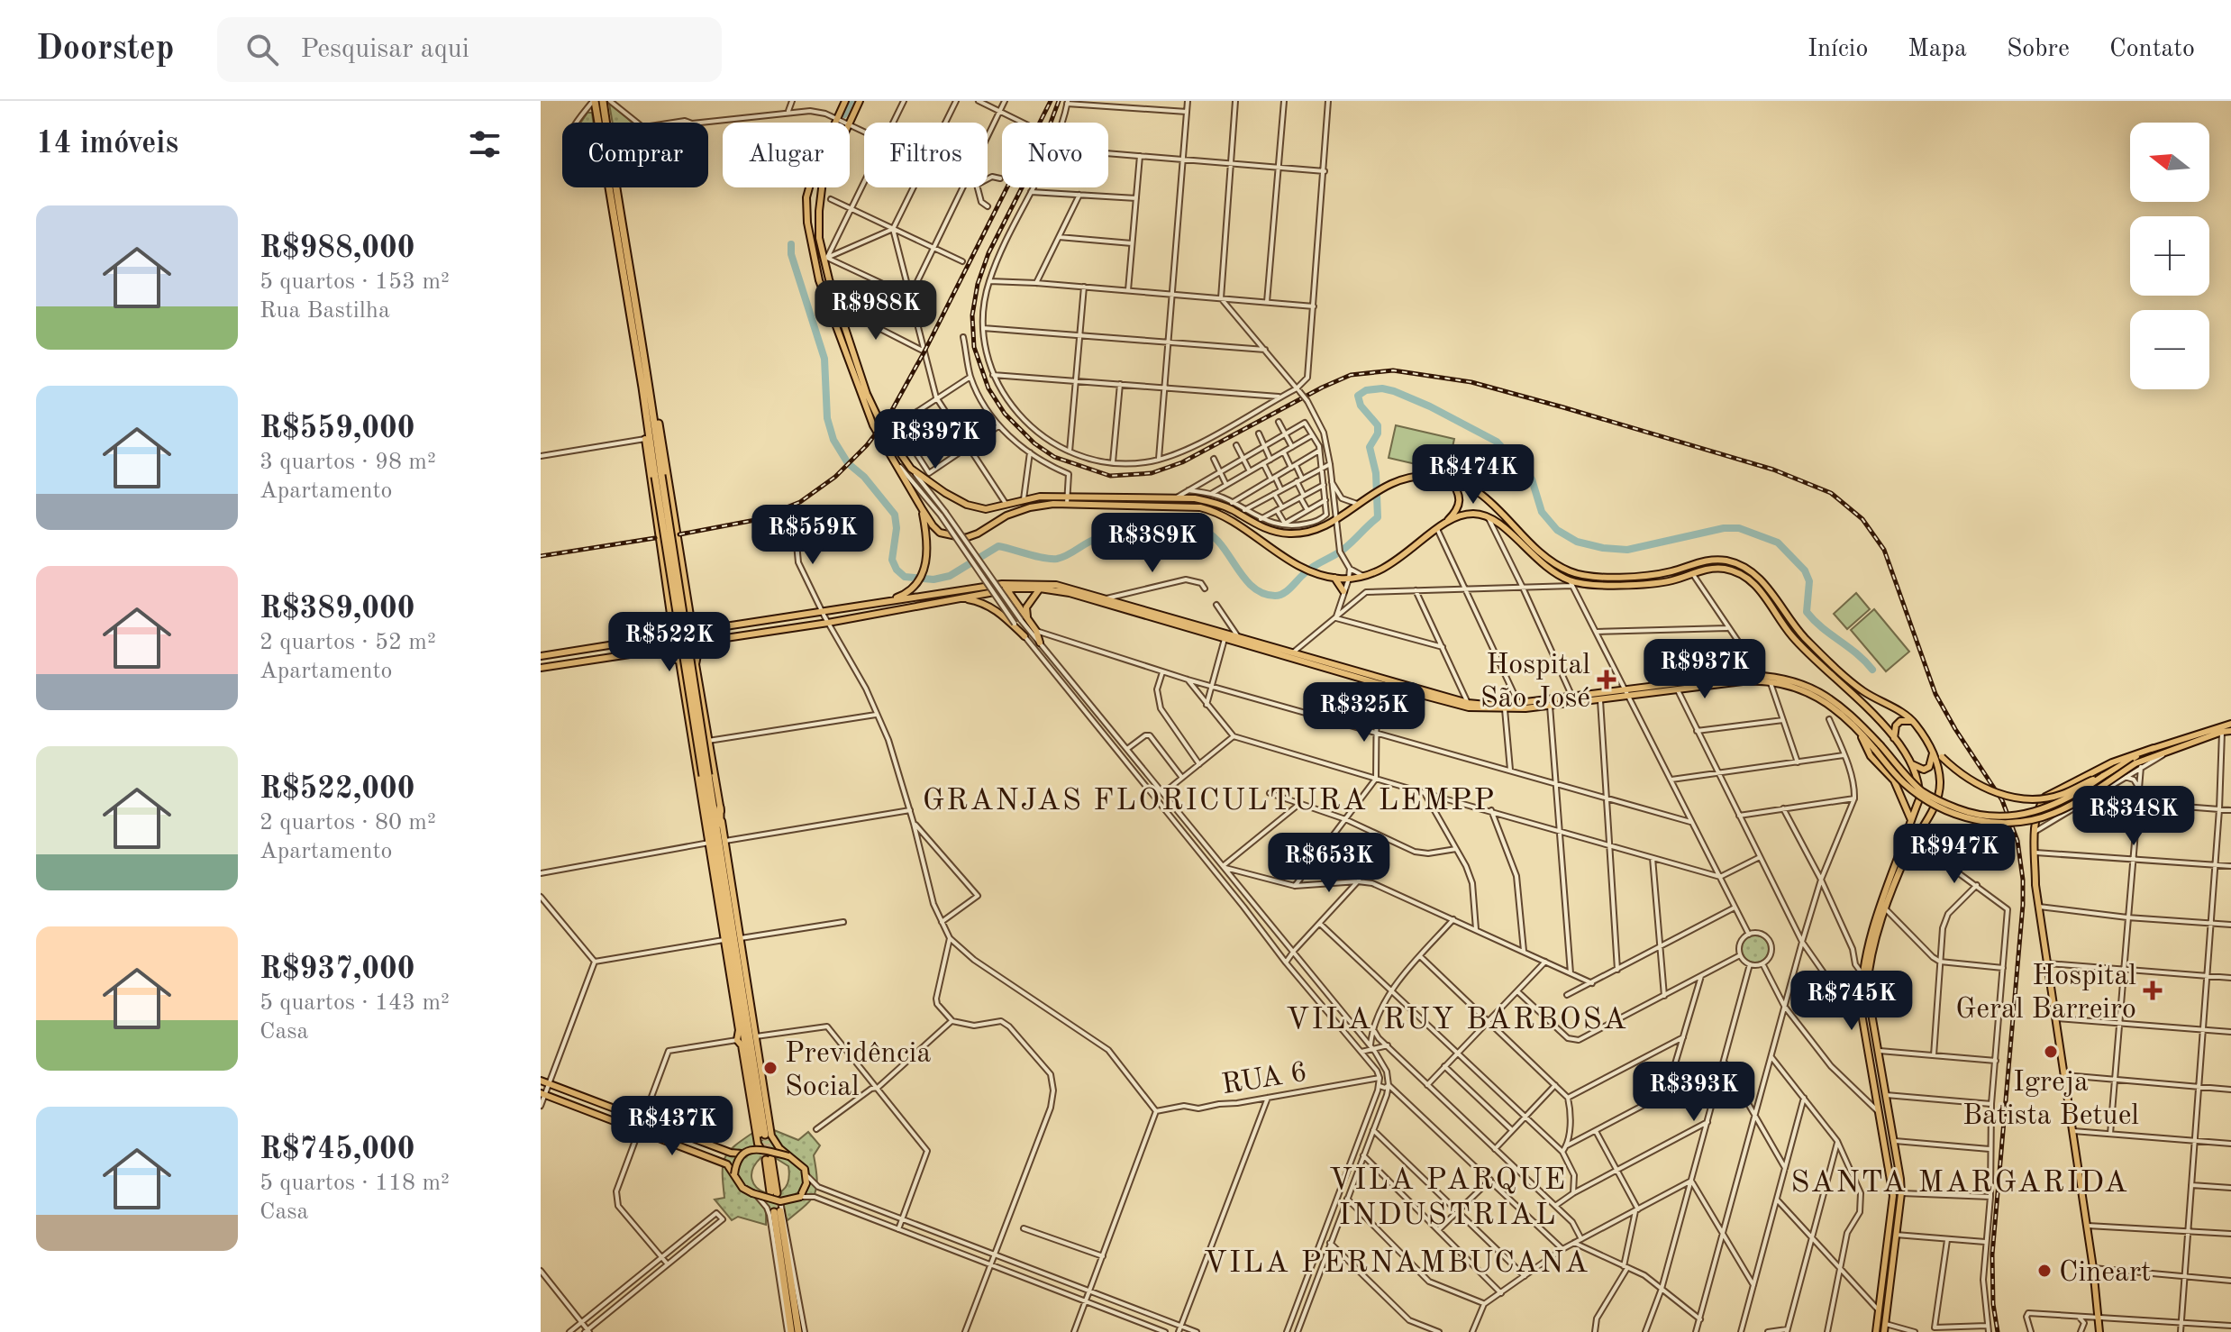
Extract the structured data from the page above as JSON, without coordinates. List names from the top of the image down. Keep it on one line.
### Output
{"streets":{"street":["RUA 6"]},"districts":["GRANJAS FLORICULTURA LEMPP","VILA RUY BARBOSA","VILA PARQUE INDUSTRIAL","SANTA MARGARIDA","VILA PERNAMBUCANA"],"places":{"health":["Hospital São José","Hospital Geral Barreiro"],"other":["Igreja Batista Betuel","Previdência Social","Cineart"]},"north":"left","page":{"header":"Doorstep","search":"Pesquisar aqui","nav":["Início","Mapa","Sobre","Contato"],"heading":"14 imóveis","map_buttons":["+","−"],"chip":["Comprar","Alugar","Filtros","Novo"],"list":[{"name":"R$988,000","note":"5 quartos · 153 m² · Rua Bastilha"},{"name":"R$559,000","note":"3 quartos · 98 m² · Apartamento"},{"name":"R$389,000","note":"2 quartos · 52 m² · Apartamento"},{"name":"R$522,000","note":"2 quartos · 80 m² · Apartamento"},{"name":"R$937,000","note":"5 quartos · 143 m² · Casa"},{"name":"R$745,000","note":"5 quartos · 118 m² · Casa"}],"price":["R$988K","R$397K","R$474K","R$559K","R$389K","R$522K","R$937K","R$325K","R$348K","R$947K","R$653K","R$745K","R$393K","R$437K"]}}
